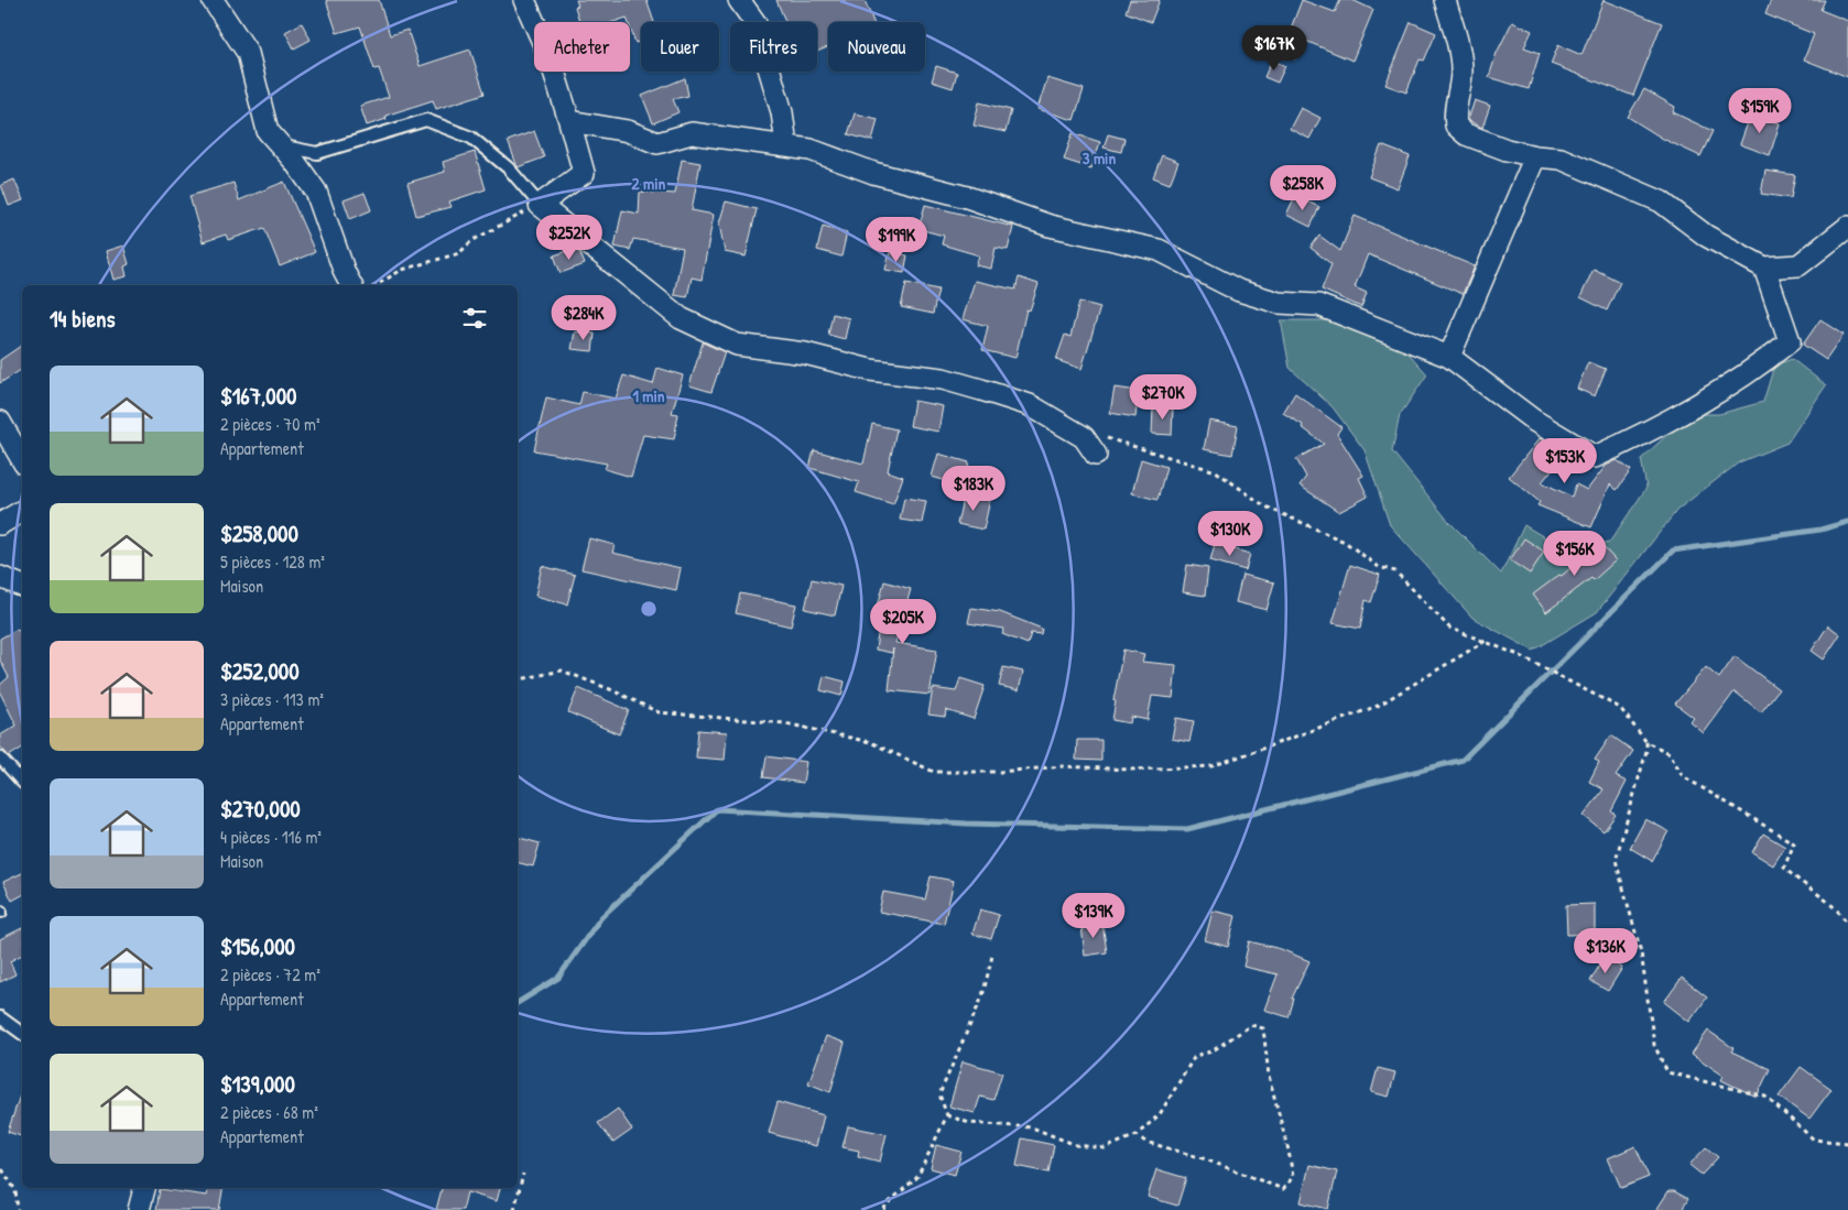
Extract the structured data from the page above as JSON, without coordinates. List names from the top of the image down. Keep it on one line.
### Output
{"page":{"chip":["Acheter","Louer","Filtres","Nouveau"],"price":["$167K","$159K","$258K","$252K","$199K","$284K","$270K","$153K","$183K","$130K","$156K","$205K","$139K","$136K"],"heading":"14 biens","list":[{"name":"$167,000","note":"2 pièces · 70 m² · Appartement"},{"name":"$258,000","note":"5 pièces · 128 m² · Maison"},{"name":"$252,000","note":"3 pièces · 113 m² · Appartement"},{"name":"$270,000","note":"4 pièces · 116 m² · Maison"},{"name":"$156,000","note":"2 pièces · 72 m² · Appartement"},{"name":"$139,000","note":"2 pièces · 68 m² · Appartement"}]},"rings":["3 min","2 min","1 min"]}
